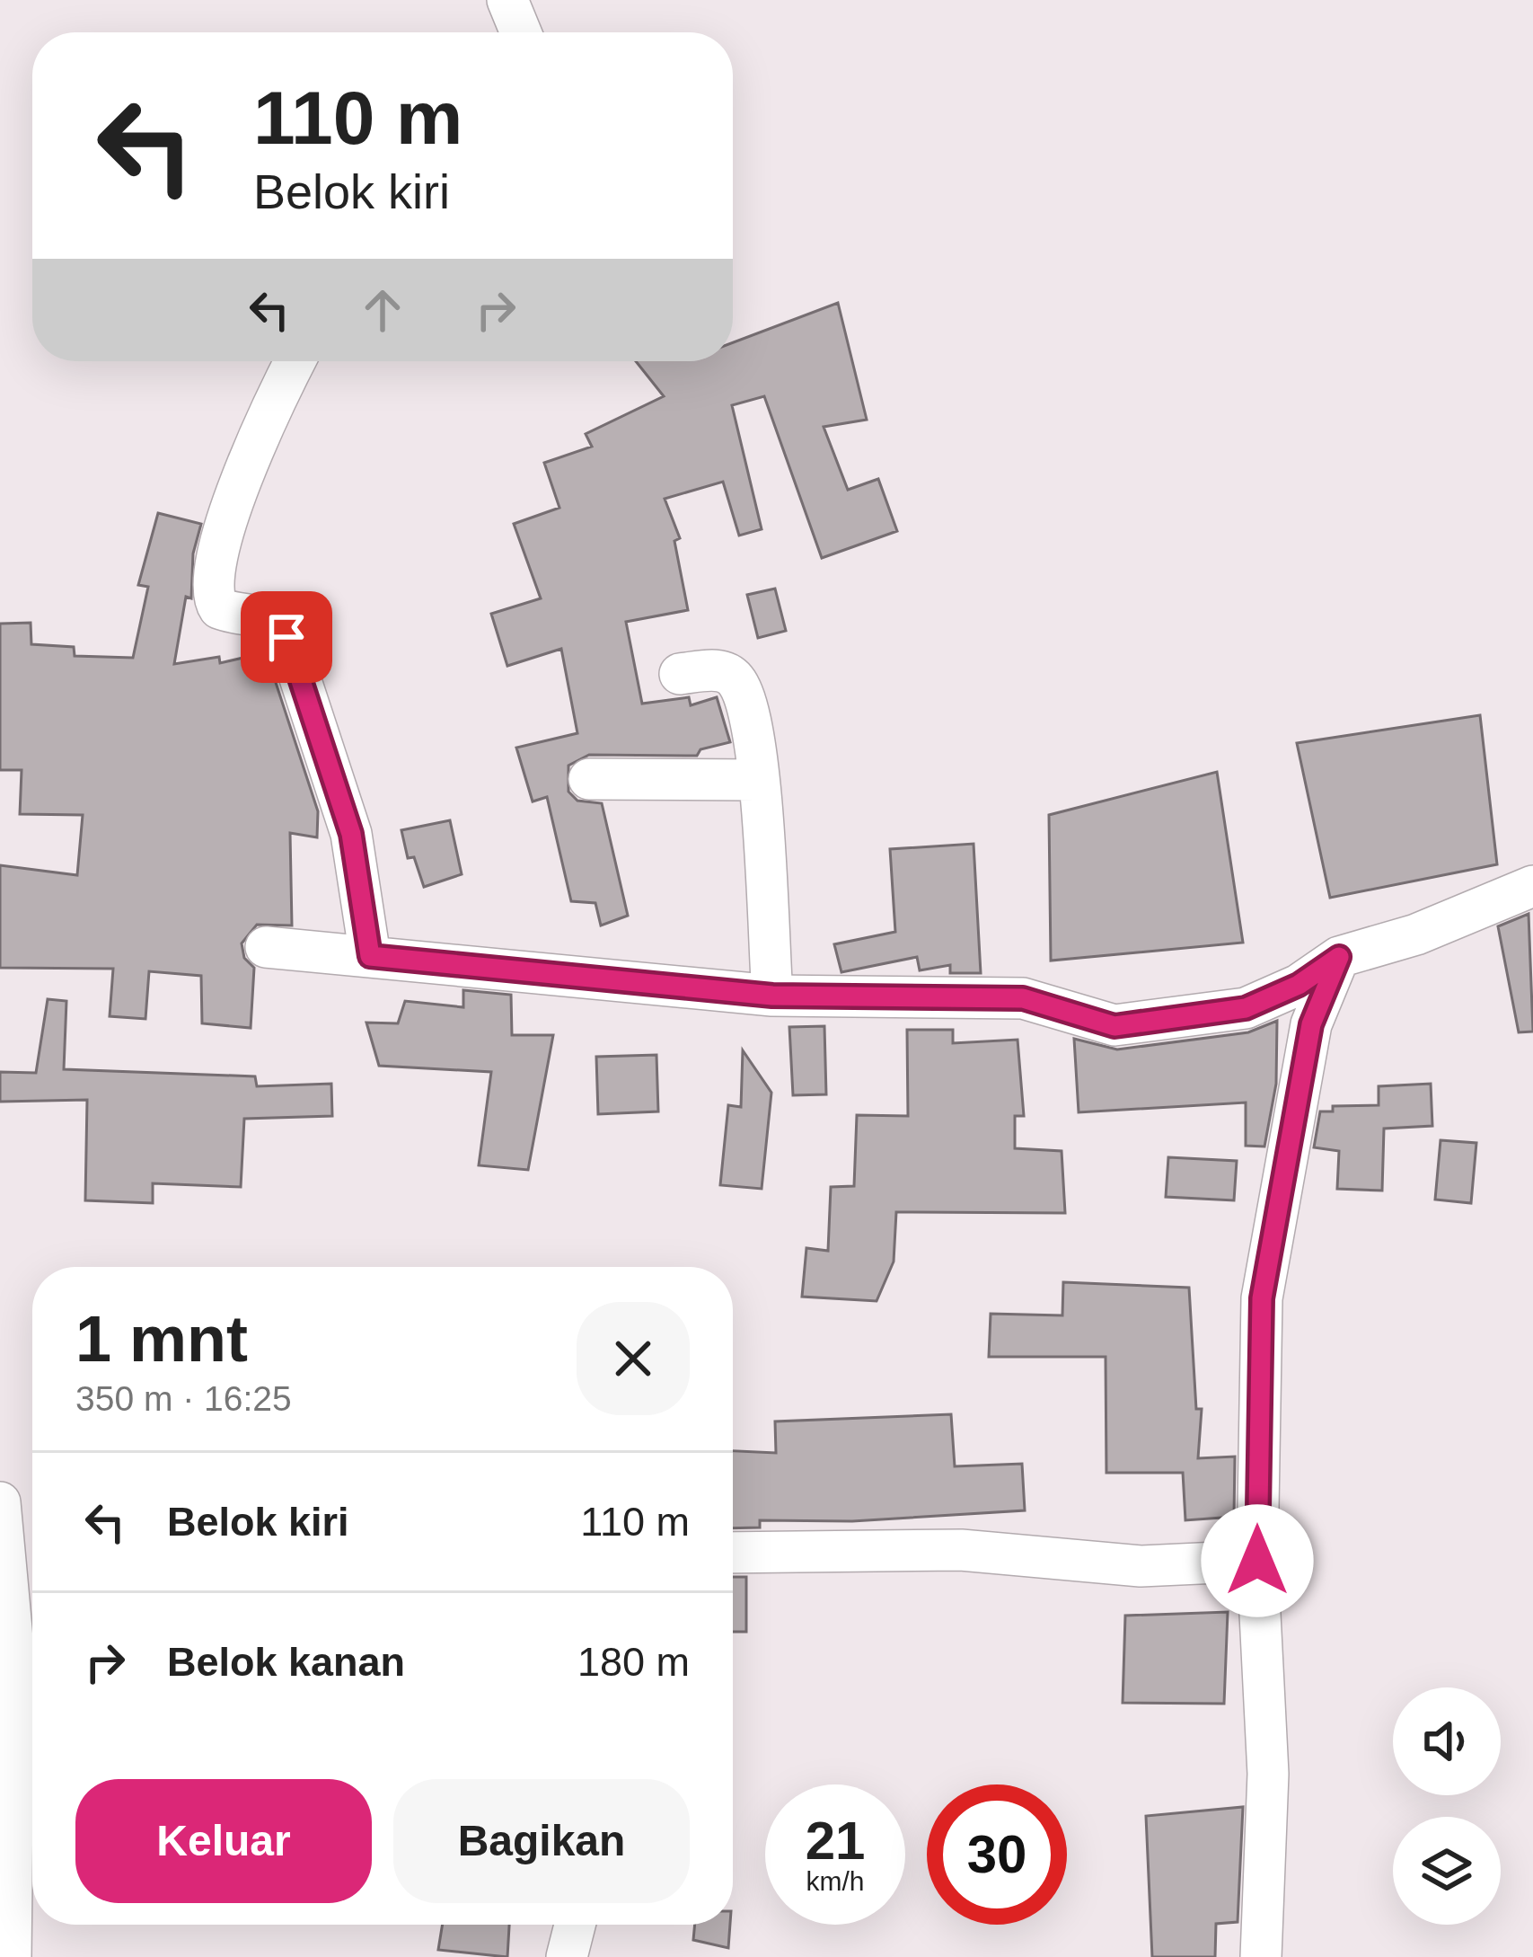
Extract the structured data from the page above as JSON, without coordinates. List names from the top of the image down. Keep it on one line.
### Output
{"page":{"turn":["110 m","Belok kiri"],"heading":["1 mnt","350 m · 16:25"],"list":[{"name":"Belok kiri","value":"110 m"},{"name":"Belok kanan","value":"180 m"}],"buttons":["Keluar","Bagikan"],"speed":"21 km/h","limit":"30"}}
